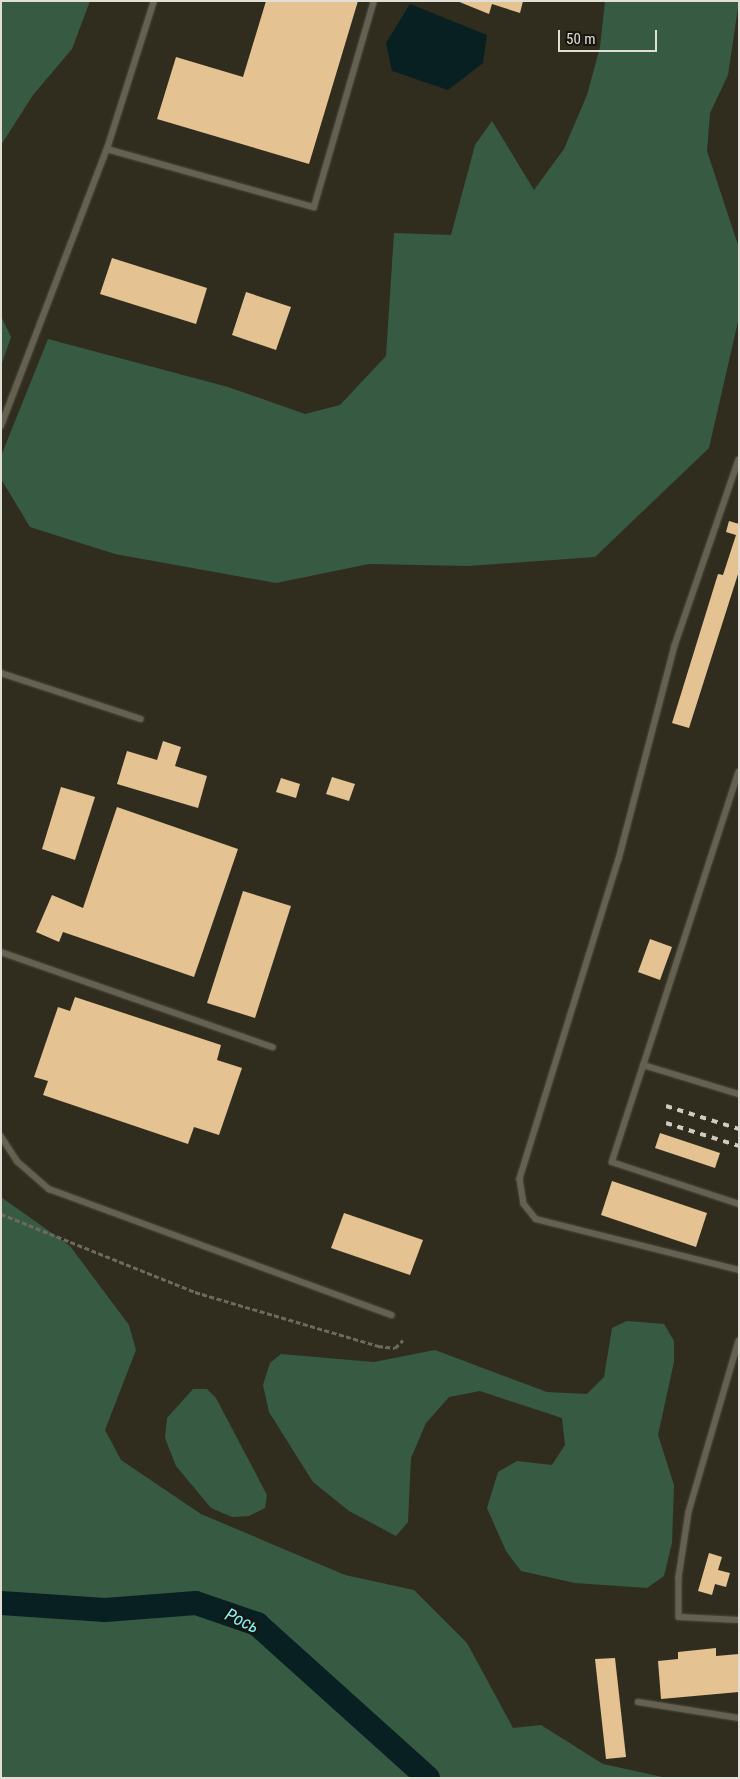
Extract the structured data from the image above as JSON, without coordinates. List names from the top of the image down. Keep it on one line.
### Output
{"water":["Рось"],"scale_bar":"50 m"}
